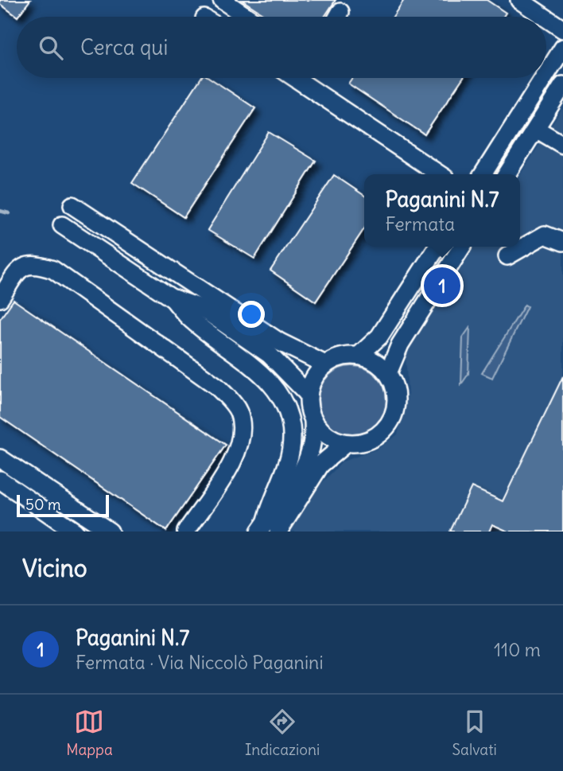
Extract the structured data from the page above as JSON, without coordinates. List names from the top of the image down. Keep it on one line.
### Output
{"scale_bar":"50 m","page":{"search":"Cerca qui","popup":["Paganini N.7","Fermata"],"pins":"1","scale":"50 m","heading":"Vicino","list":[{"mark":"1","name":"Paganini N.7","note":"Fermata · Via Niccolò Paganini","value":"110 m"}],"nav":["Mappa","Indicazioni","Salvati"]}}
